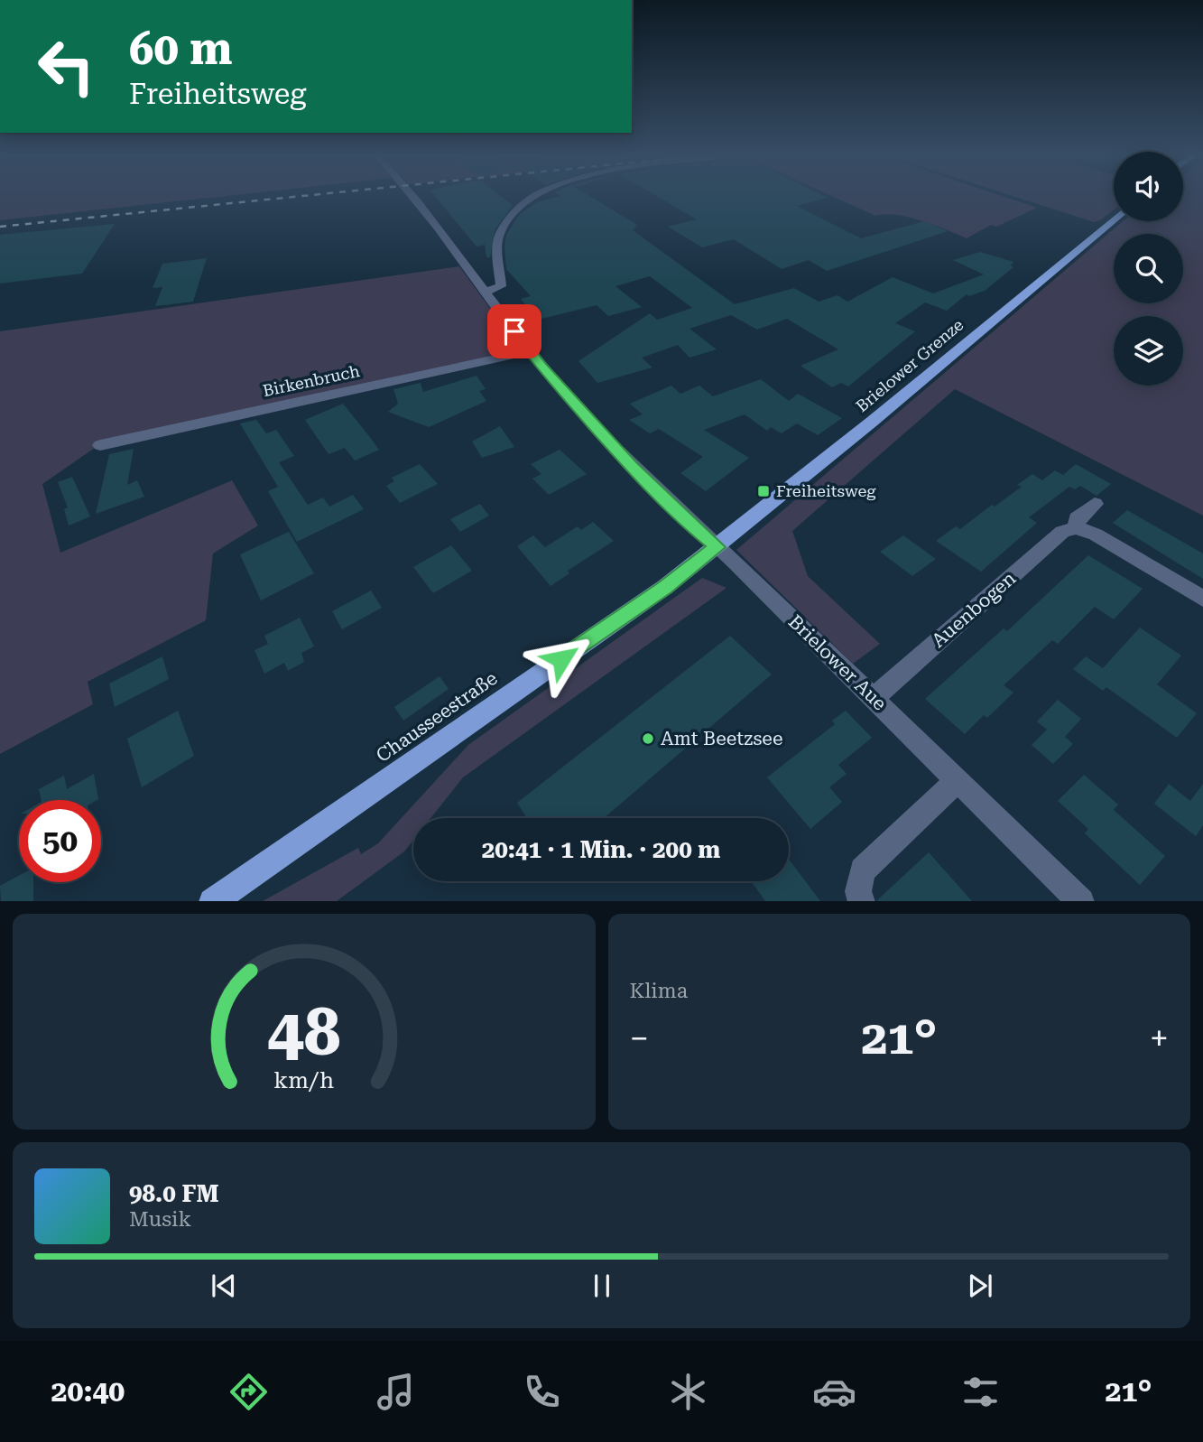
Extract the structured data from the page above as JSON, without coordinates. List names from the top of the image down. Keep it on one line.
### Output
{"streets":{"main road":["Brielower Grenze","Chausseestraße"],"street":["Birkenbruch","Auenbogen","Brielower Aue"]},"crossings":[["Brielower Grenze","Brielower Aue"],["Brielower Grenze","Chausseestraße"],["Auenbogen","Brielower Aue"],["Brielower Aue","Chausseestraße"]],"places":{"transit":["Freiheitsweg"],"other":["Amt Beetzsee"]},"page":{"turn":["60 m","Freiheitsweg"],"limit":"50","trip":"20:41 · 1 Min. · 200 m","tile":"Klima","heat":["−","21°","+"],"song":["98.0 FM","Musik"],"tabs":["20:40","21°"],"gauge":["48","km/h"]}}
